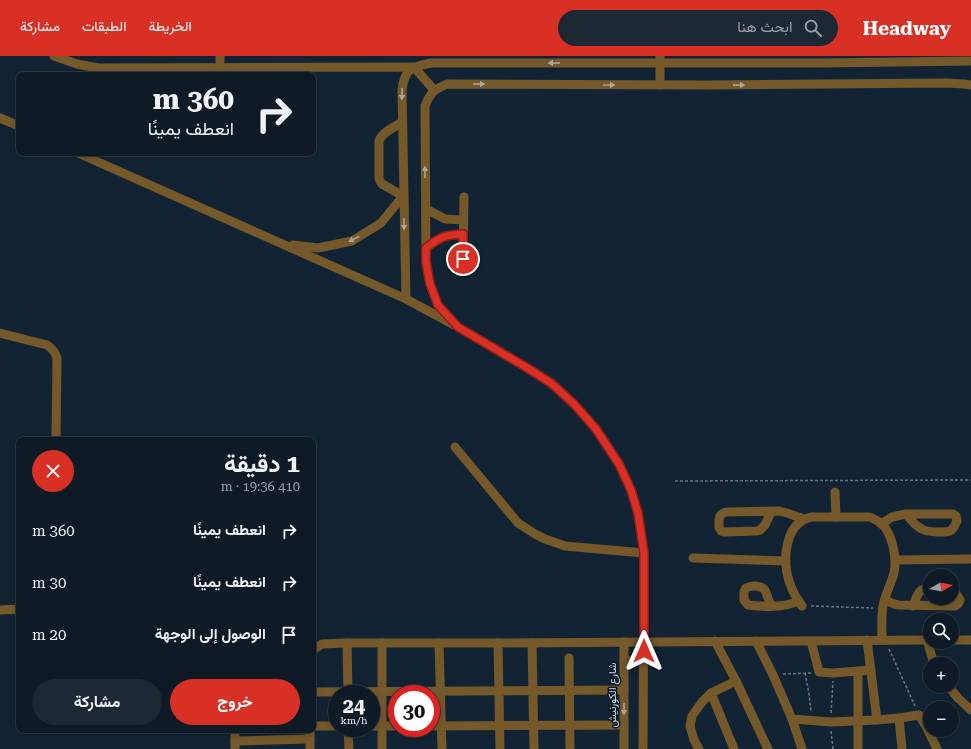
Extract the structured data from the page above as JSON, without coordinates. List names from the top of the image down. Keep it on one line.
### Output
{"streets":{"street":["شارع الكورنيش"]},"north":"right","page":{"header":"Headway","search":"ابحث هنا","nav":["الخريطة","الطبقات","مشاركة"],"turn":["360 m","انعطف يمينًا"],"heading":["1 دقيقة","410 m · 19:36"],"list":[{"name":"انعطف يمينًا","value":"360 m"},{"name":"انعطف يمينًا","value":"30 m"},{"name":"الوصول إلى الوجهة","value":"20 m"}],"map_buttons":["+","−"],"buttons":["خروج","مشاركة"],"speed":"24 km/h","limit":"30"}}
